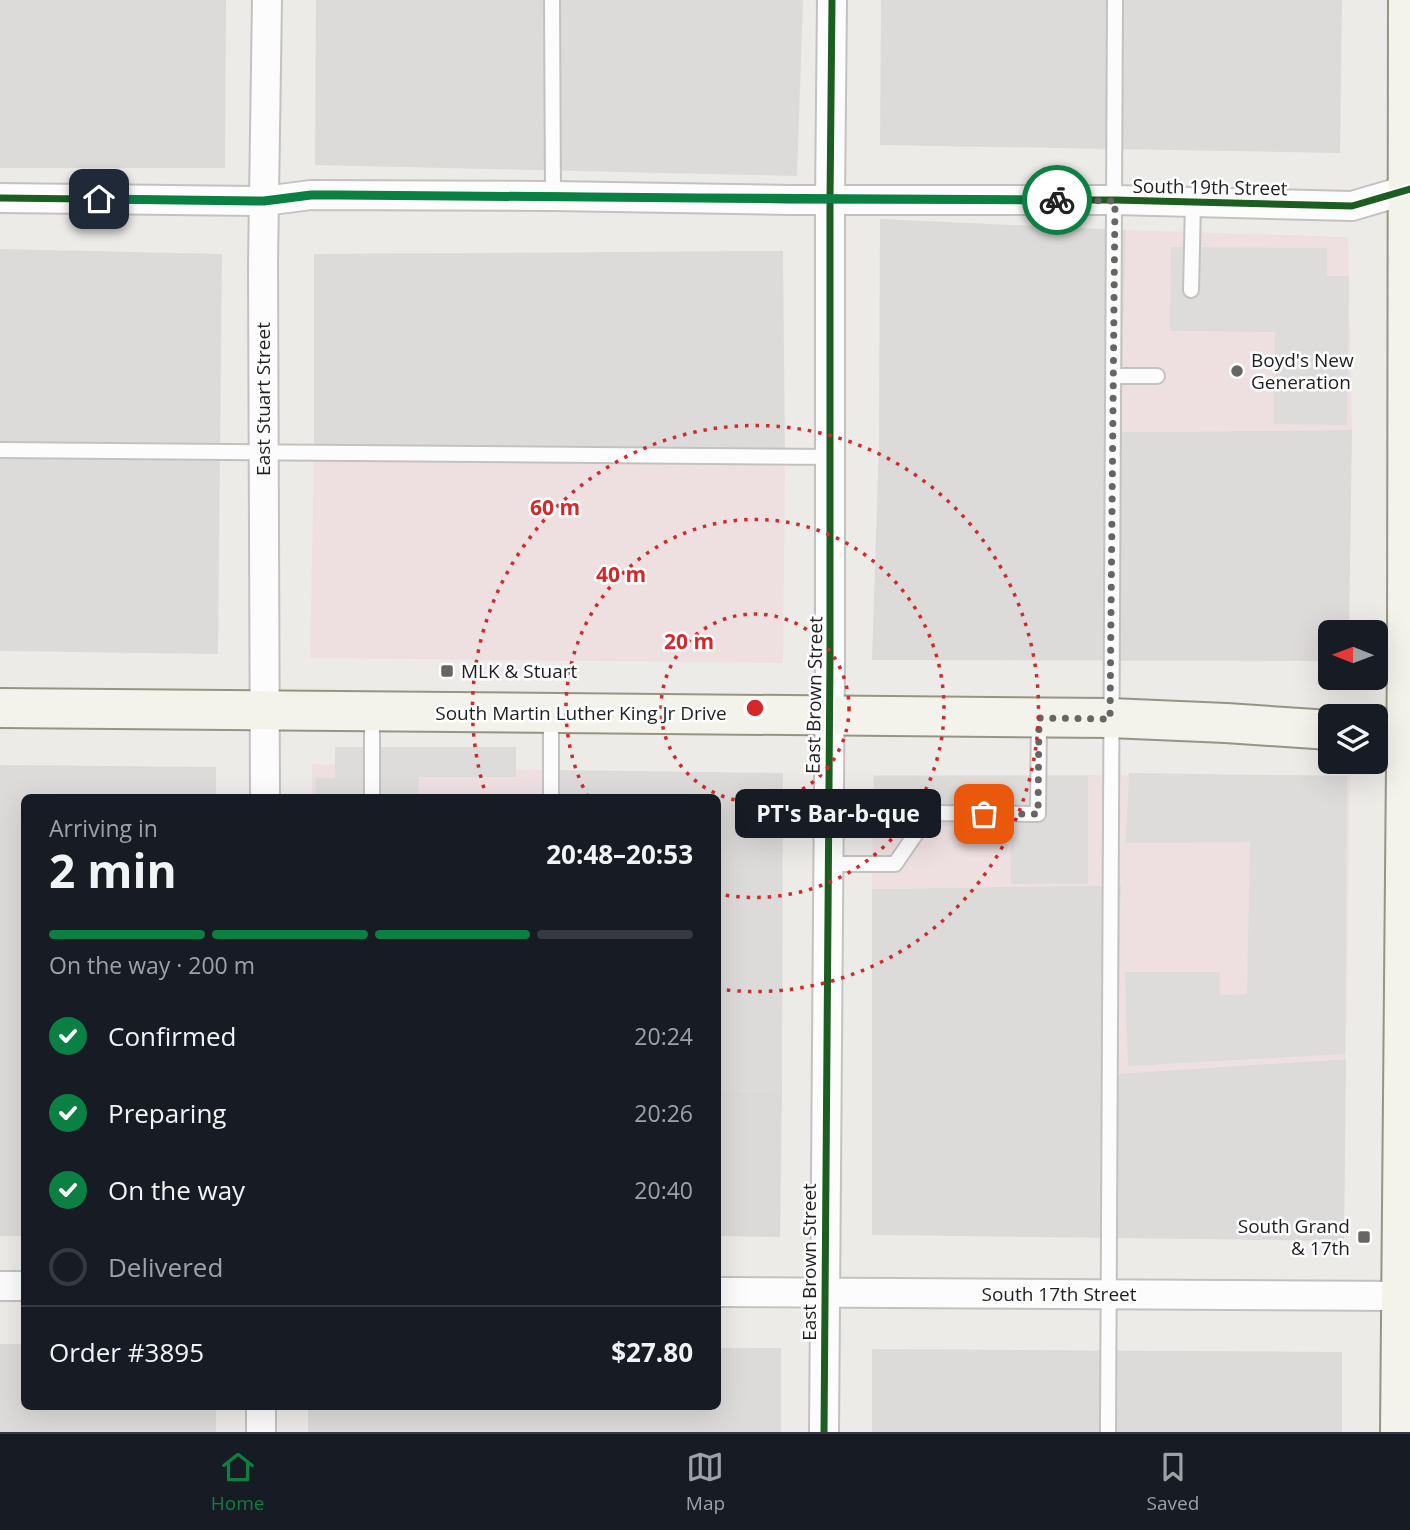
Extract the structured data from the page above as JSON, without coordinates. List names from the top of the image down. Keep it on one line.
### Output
{"streets":{"main road":["South Martin Luther King Jr Drive"],"street":["South 19th Street","East Stuart Street","East Brown Street","South 17th Street"]},"crossings":[["South 19th Street","East Stuart Street"],["South 19th Street","East Brown Street"],["East Stuart Street","South Martin Luther King Jr Drive"],["East Brown Street","South Martin Luther King Jr Drive"],["East Brown Street","South 17th Street"]],"places":{"other":["Boyd's New Generation","PT's Bar-b-que"],"transit":["MLK & Stuart","South Grand & 17th"]},"north":"left","page":{"bubble":"PT's Bar-b-que","heading":["2 min","Arriving in","20:48–20:53"],"panel":["Order #3895","$27.80"],"bar":"On the way · 200 m","list":[["Confirmed","20:24"],["Preparing","20:26"],["On the way","20:40"],"Delivered"],"tabs":["Home","Map","Saved"]},"rings":["60 m","40 m","20 m"]}
